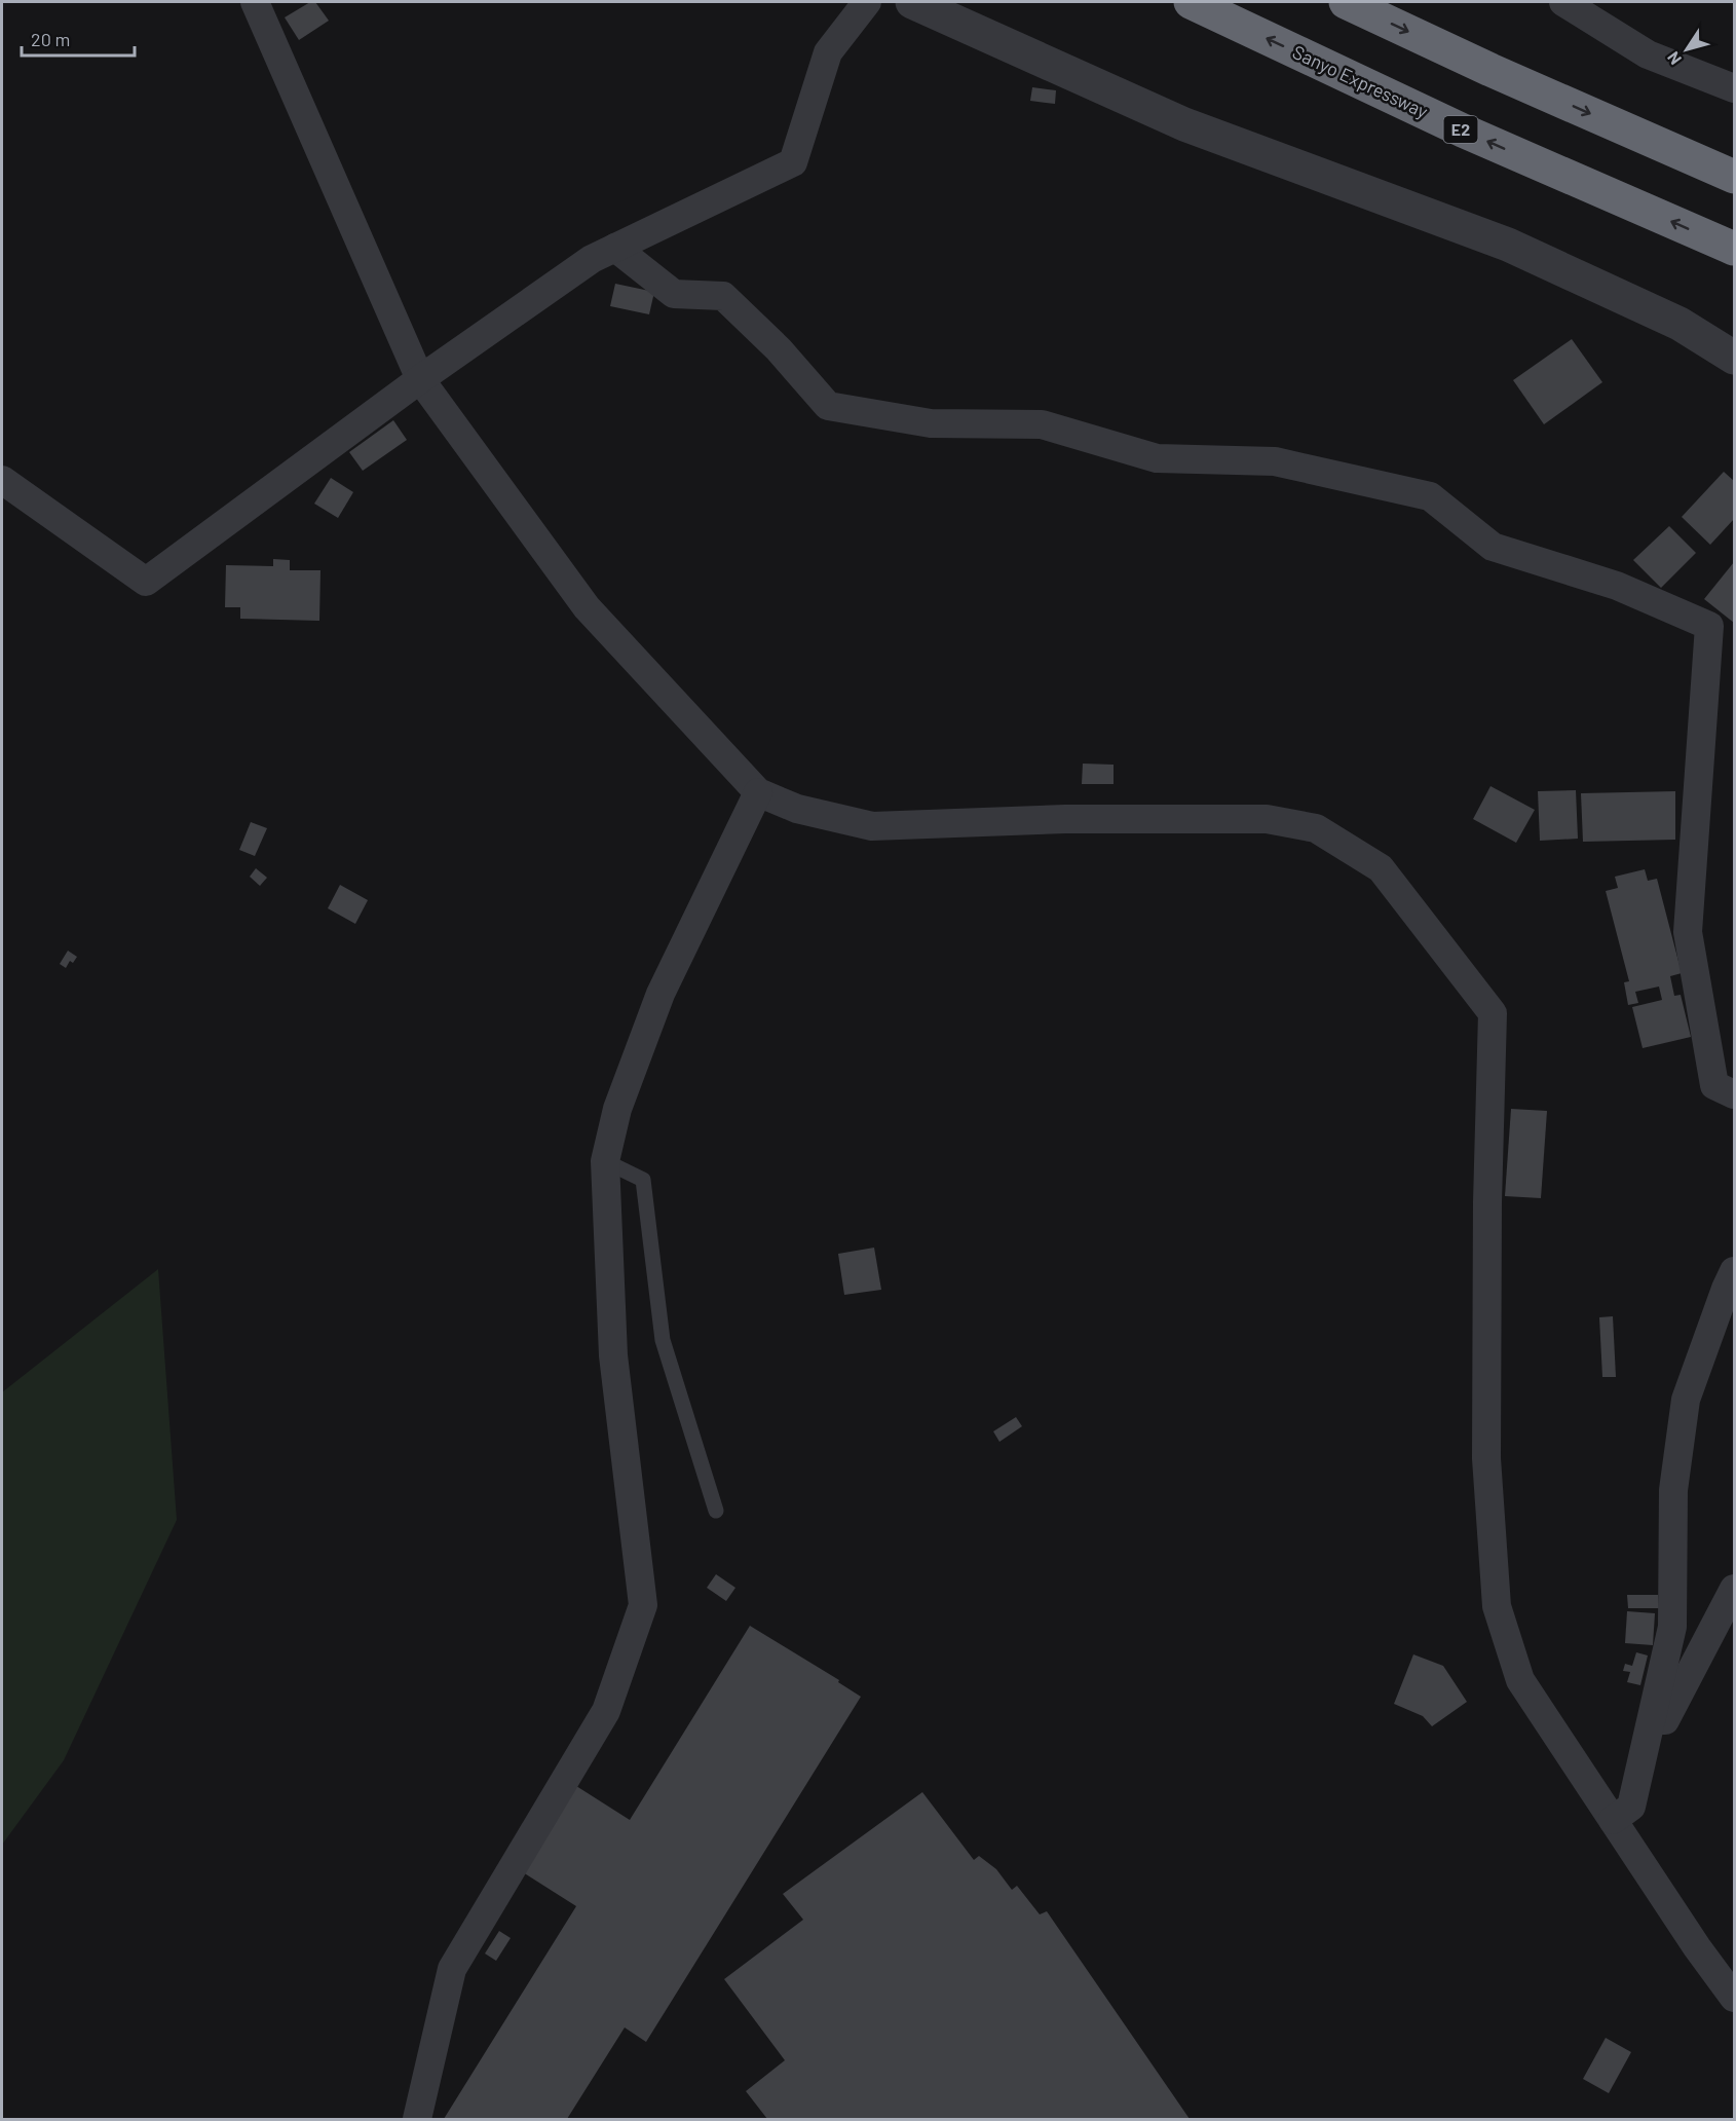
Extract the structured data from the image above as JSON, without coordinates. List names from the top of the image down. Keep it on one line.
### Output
{"streets":{"highway":["Sanyo Expressway","E2"]},"scale_bar":"20 m","north":"bottom left"}
